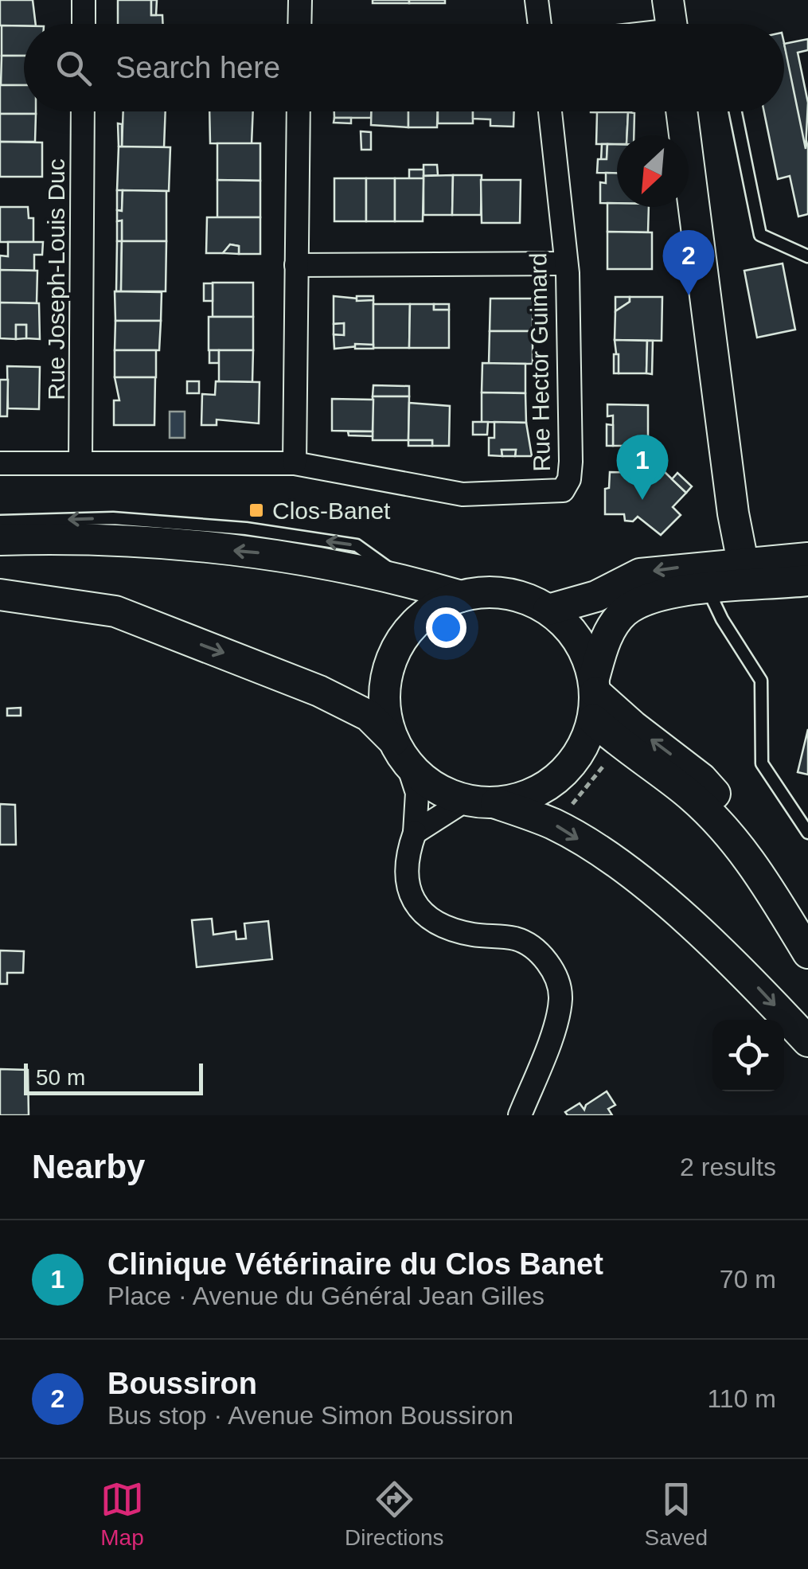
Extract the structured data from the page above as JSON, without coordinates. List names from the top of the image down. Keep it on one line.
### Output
{"streets":{"street":["Rue Joseph-Louis Duc","Rue Hector Guimard"]},"crossings":[["Rue Joseph-Louis Duc","Rue Hector Guimard"]],"places":{"transit":["Clos-Banet"]},"scale_bar":"50 m","north":"bottom left","page":{"search":"Search here","pins":["2","1"],"scale":"50 m","heading":["Nearby","2 results"],"list":[{"mark":"1","name":"Clinique Vétérinaire du Clos Banet","note":"Place · Avenue du Général Jean Gilles","value":"70 m"},{"mark":"2","name":"Boussiron","note":"Bus stop · Avenue Simon Boussiron","value":"110 m"}],"nav":["Map","Directions","Saved"]}}
